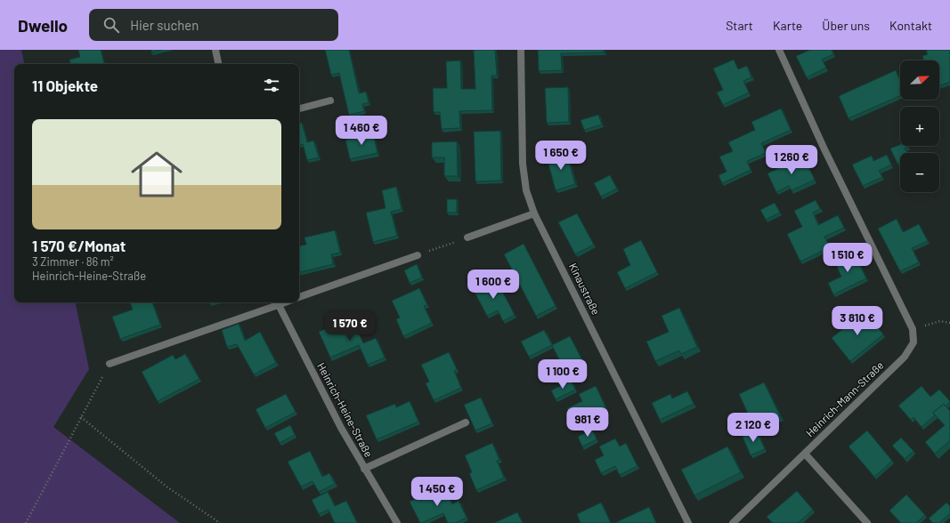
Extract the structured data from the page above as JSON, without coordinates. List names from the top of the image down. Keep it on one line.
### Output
{"streets":{"street":["Kinaustraße","Heinrich-Mann-Straße","Heinrich-Heine-Straße"]},"north":"top right","page":{"header":"Dwello","search":"Hier suchen","nav":["Start","Karte","Über uns","Kontakt"],"map_buttons":["+","−"],"heading":"11 Objekte","list":[{"name":"1 570 €/Monat","note":"3 Zimmer · 86 m² · Heinrich-Heine-Straße"}],"price":["1 460 €","1 650 €","1 260 €","1 510 €","1 600 €","3 810 €","1 570 €","1 100 €","981 €","2 120 €","1 450 €"]}}
